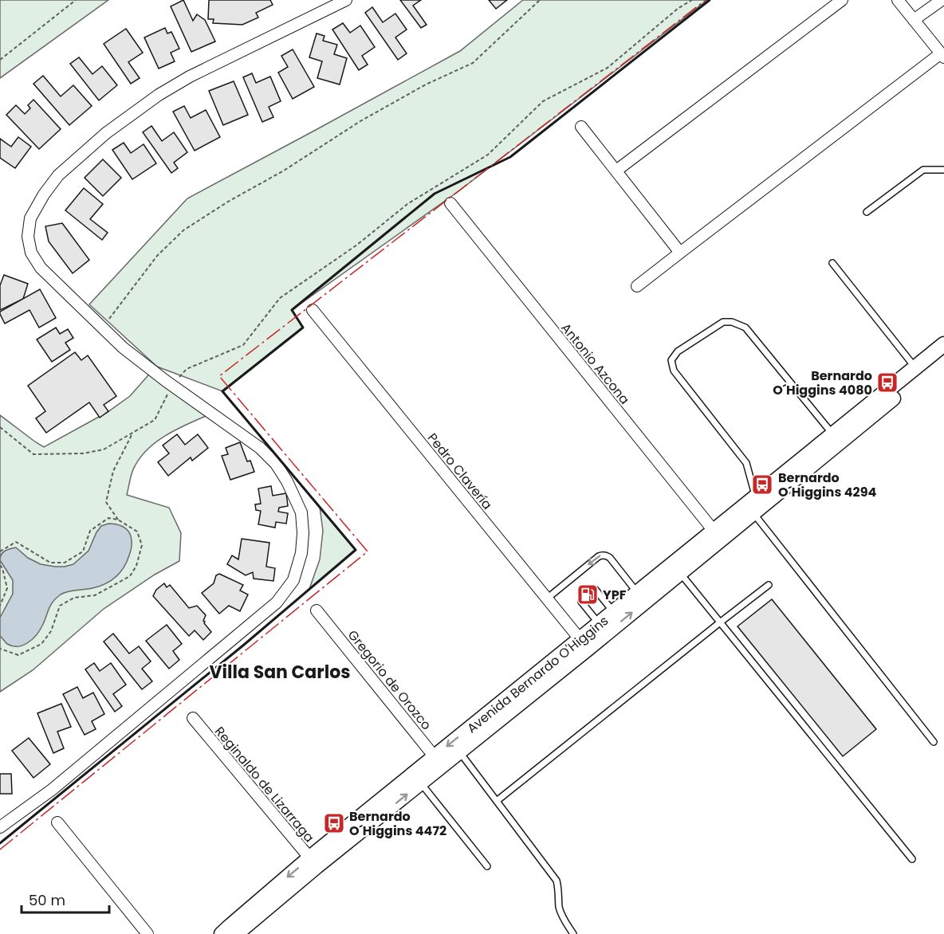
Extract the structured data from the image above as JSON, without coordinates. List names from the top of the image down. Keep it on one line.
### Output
{"streets":{"main road":["Avenida Bernardo O'Higgins"],"street":["Antonio Azcona","Pedro Clavería","Gregorio de Orozco","Reginaldo de Lizarraga"]},"crossings":[["Antonio Azcona","Avenida Bernardo O'Higgins"],["Pedro Clavería","Avenida Bernardo O'Higgins"],["Avenida Bernardo O'Higgins","Gregorio de Orozco"],["Avenida Bernardo O'Higgins","Reginaldo de Lizarraga"]],"districts":["Villa San Carlos"],"places":{"bus stop":["Bernardo O´Higgins 4080","Bernardo O´Higgins 4294","Bernardo O´Higgins 4472"],"fuel station":["YPF"]},"scale_bar":"50 m"}
